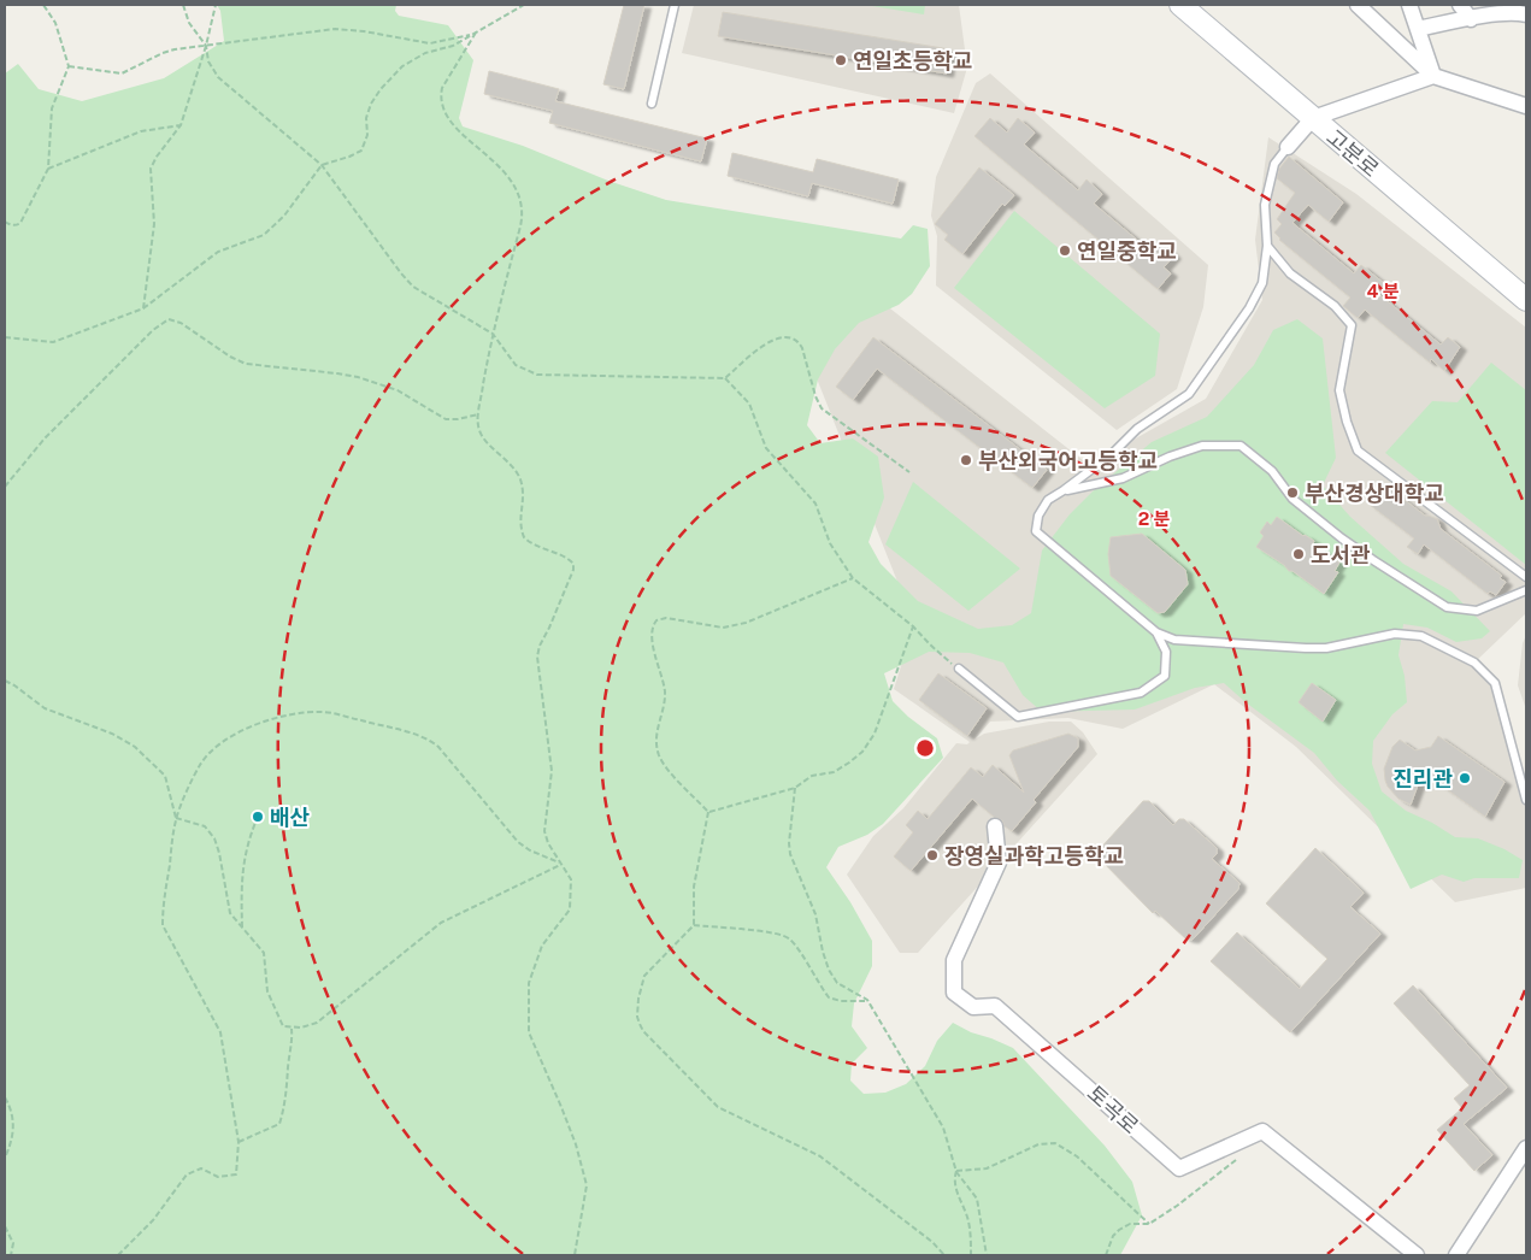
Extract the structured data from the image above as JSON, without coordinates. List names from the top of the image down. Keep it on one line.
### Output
{"streets":{"main road":["고분로"],"street":["토곡로"]},"places":["연일초등학교","연일중학교","부산외국어고등학교","부산경상대학교","도서관","진리관","배산","장영실과학고등학교"],"rings":["4 분","2 분"]}
